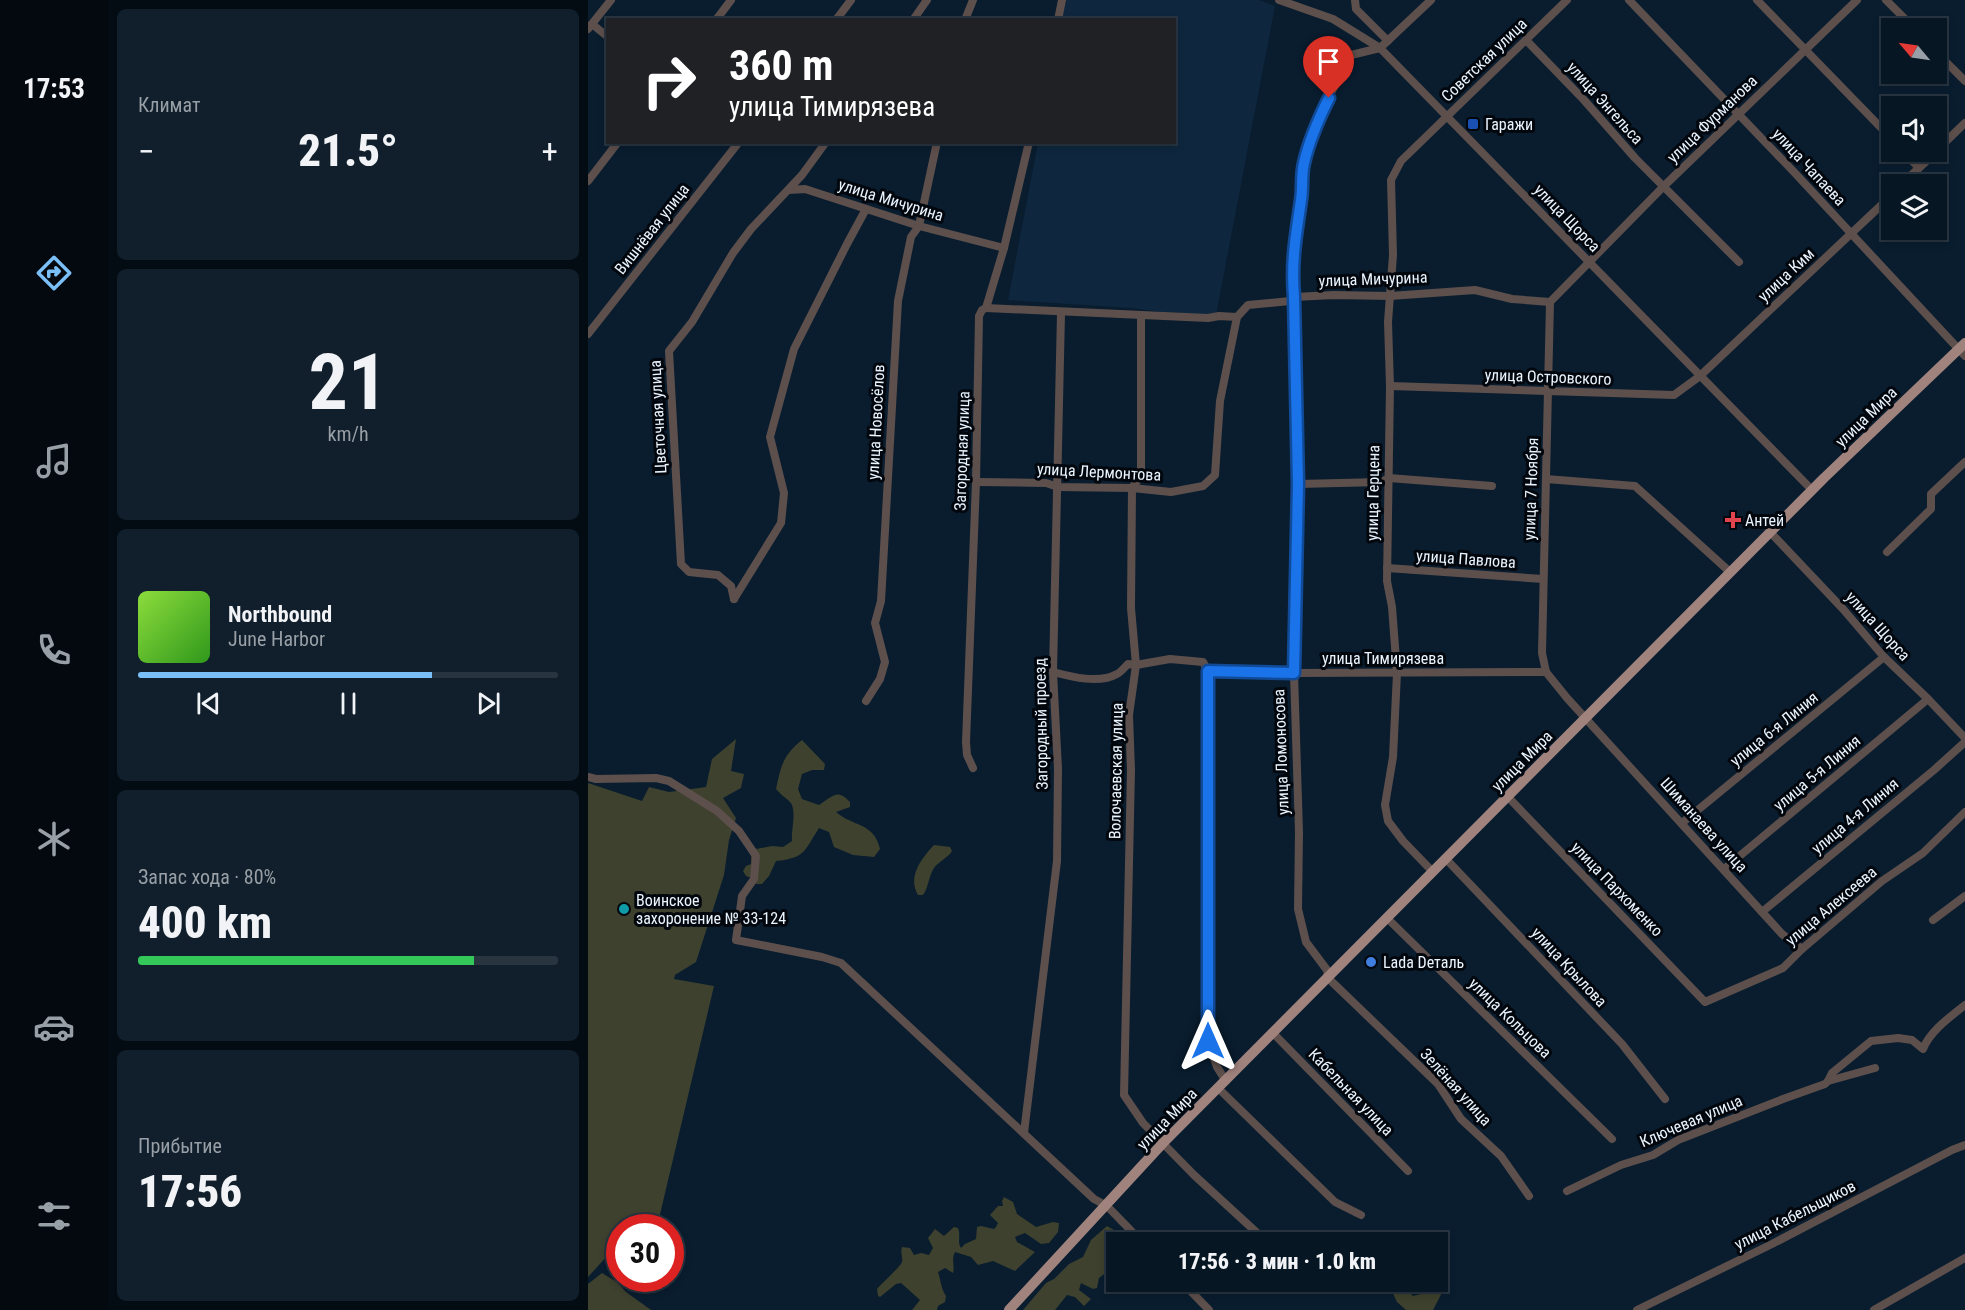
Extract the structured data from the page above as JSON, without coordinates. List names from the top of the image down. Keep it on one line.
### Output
{"streets":{"main road":["улица Мира"],"street":["Советская улица","улица Энгельса","улица Фурманова","улица Чапаева","улица Мичурина","улица Щорса","Вишнёвая улица","улица Ким","улица Островского","Цветочная улица","улица Новосёлов","Загородная улица","улица Лермонтова","улица 7 Ноября","улица Герцена","улица Павлова","улица Тимирязева","Загородный проезд","улица 6-я Линия","улица Ломоносова","Волочаевская улица","улица 5-я Линия","улица 4-я Линия","Шиманаева улица","улица Пархоменко","улица Алексеева","улица Крылова","улица Кольцова","Зелёная улица","Кабельная улица","Ключевая улица","улица Кабельщиков"]},"crossings":[["Советская улица","улица Энгельса"],["Советская улица","улица Щорса"],["Советская улица","улица Герцена"],["улица Энгельса","улица Фурманова"],["улица Фурманова","улица Чапаева"],["улица Фурманова","улица Щорса"],["улица Чапаева","улица Ким"],["улица Чапаева","улица Мира"],["улица Мичурина","Цветочная улица"],["улица Мичурина","улица Новосёлов"],["улица Мичурина","Загородная улица"],["улица Мичурина","улица Лермонтова"],["улица Мичурина","улица 7 Ноября"],["улица Мичурина","улица Герцена"],["улица Мичурина","Загородный проезд"],["улица Мичурина","улица Ломоносова"],["улица Мичурина","Волочаевская улица"],["улица Щорса","улица Ким"],["улица Щорса","улица Островского"],["улица Щорса","улица Мира"],["улица Щорса","улица Герцена"],["улица Щорса","улица 6-я Линия"],["улица Щорса","улица Ломоносова"],["улица Щорса","улица 5-я Линия"],["улица Щорса","улица 4-я Линия"],["улица Ким","улица Островского"],["улица Островского","улица 7 Ноября"],["улица Островского","улица Герцена"],["улица Мира","улица Герцена"],["улица Мира","улица Ломоносова"],["улица Мира","Волочаевская улица"],["улица Мира","Шиманаева улица"],["улица Мира","улица Пархоменко"],["улица Мира","улица Крылова"],["улица Мира","улица Кольцова"],["улица Мира","Зелёная улица"],["улица Мира","Кабельная улица"],["Загородная улица","улица Лермонтова"],["улица Лермонтова","Загородный проезд"],["улица Лермонтова","Волочаевская улица"],["улица 7 Ноября","улица Павлова"],["улица 7 Ноября","улица Тимирязева"],["улица Герцена","улица Павлова"],["улица Герцена","улица Тимирязева"],["улица Тимирязева","Загородный проезд"],["улица Тимирязева","улица Ломоносова"],["улица Тимирязева","Волочаевская улица"],["улица 6-я Линия","Шиманаева улица"],["улица Ломоносова","Зелёная улица"],["улица 5-я Линия","Шиманаева улица"],["улица 4-я Линия","Шиманаева улица"],["Шиманаева улица","улица Алексеева"],["улица Пархоменко","улица Алексеева"]],"places":{"transit":["Гаражи"],"health":["Антей"],"other":["Воинское захоронение № 33-124","Lada Dеталь"]},"north":"top left","page":{"tabs":"17:53","tile":["Климат",["21","km/h"],["Запас хода · 80%","400 km"],["Прибытие","17:56"]],"turn":["360 m","улица Тимирязева"],"heat":["−","21.5°","+"],"song":["Northbound","June Harbor"],"limit":"30","trip":"17:56 · 3 мин · 1.0 km"}}
